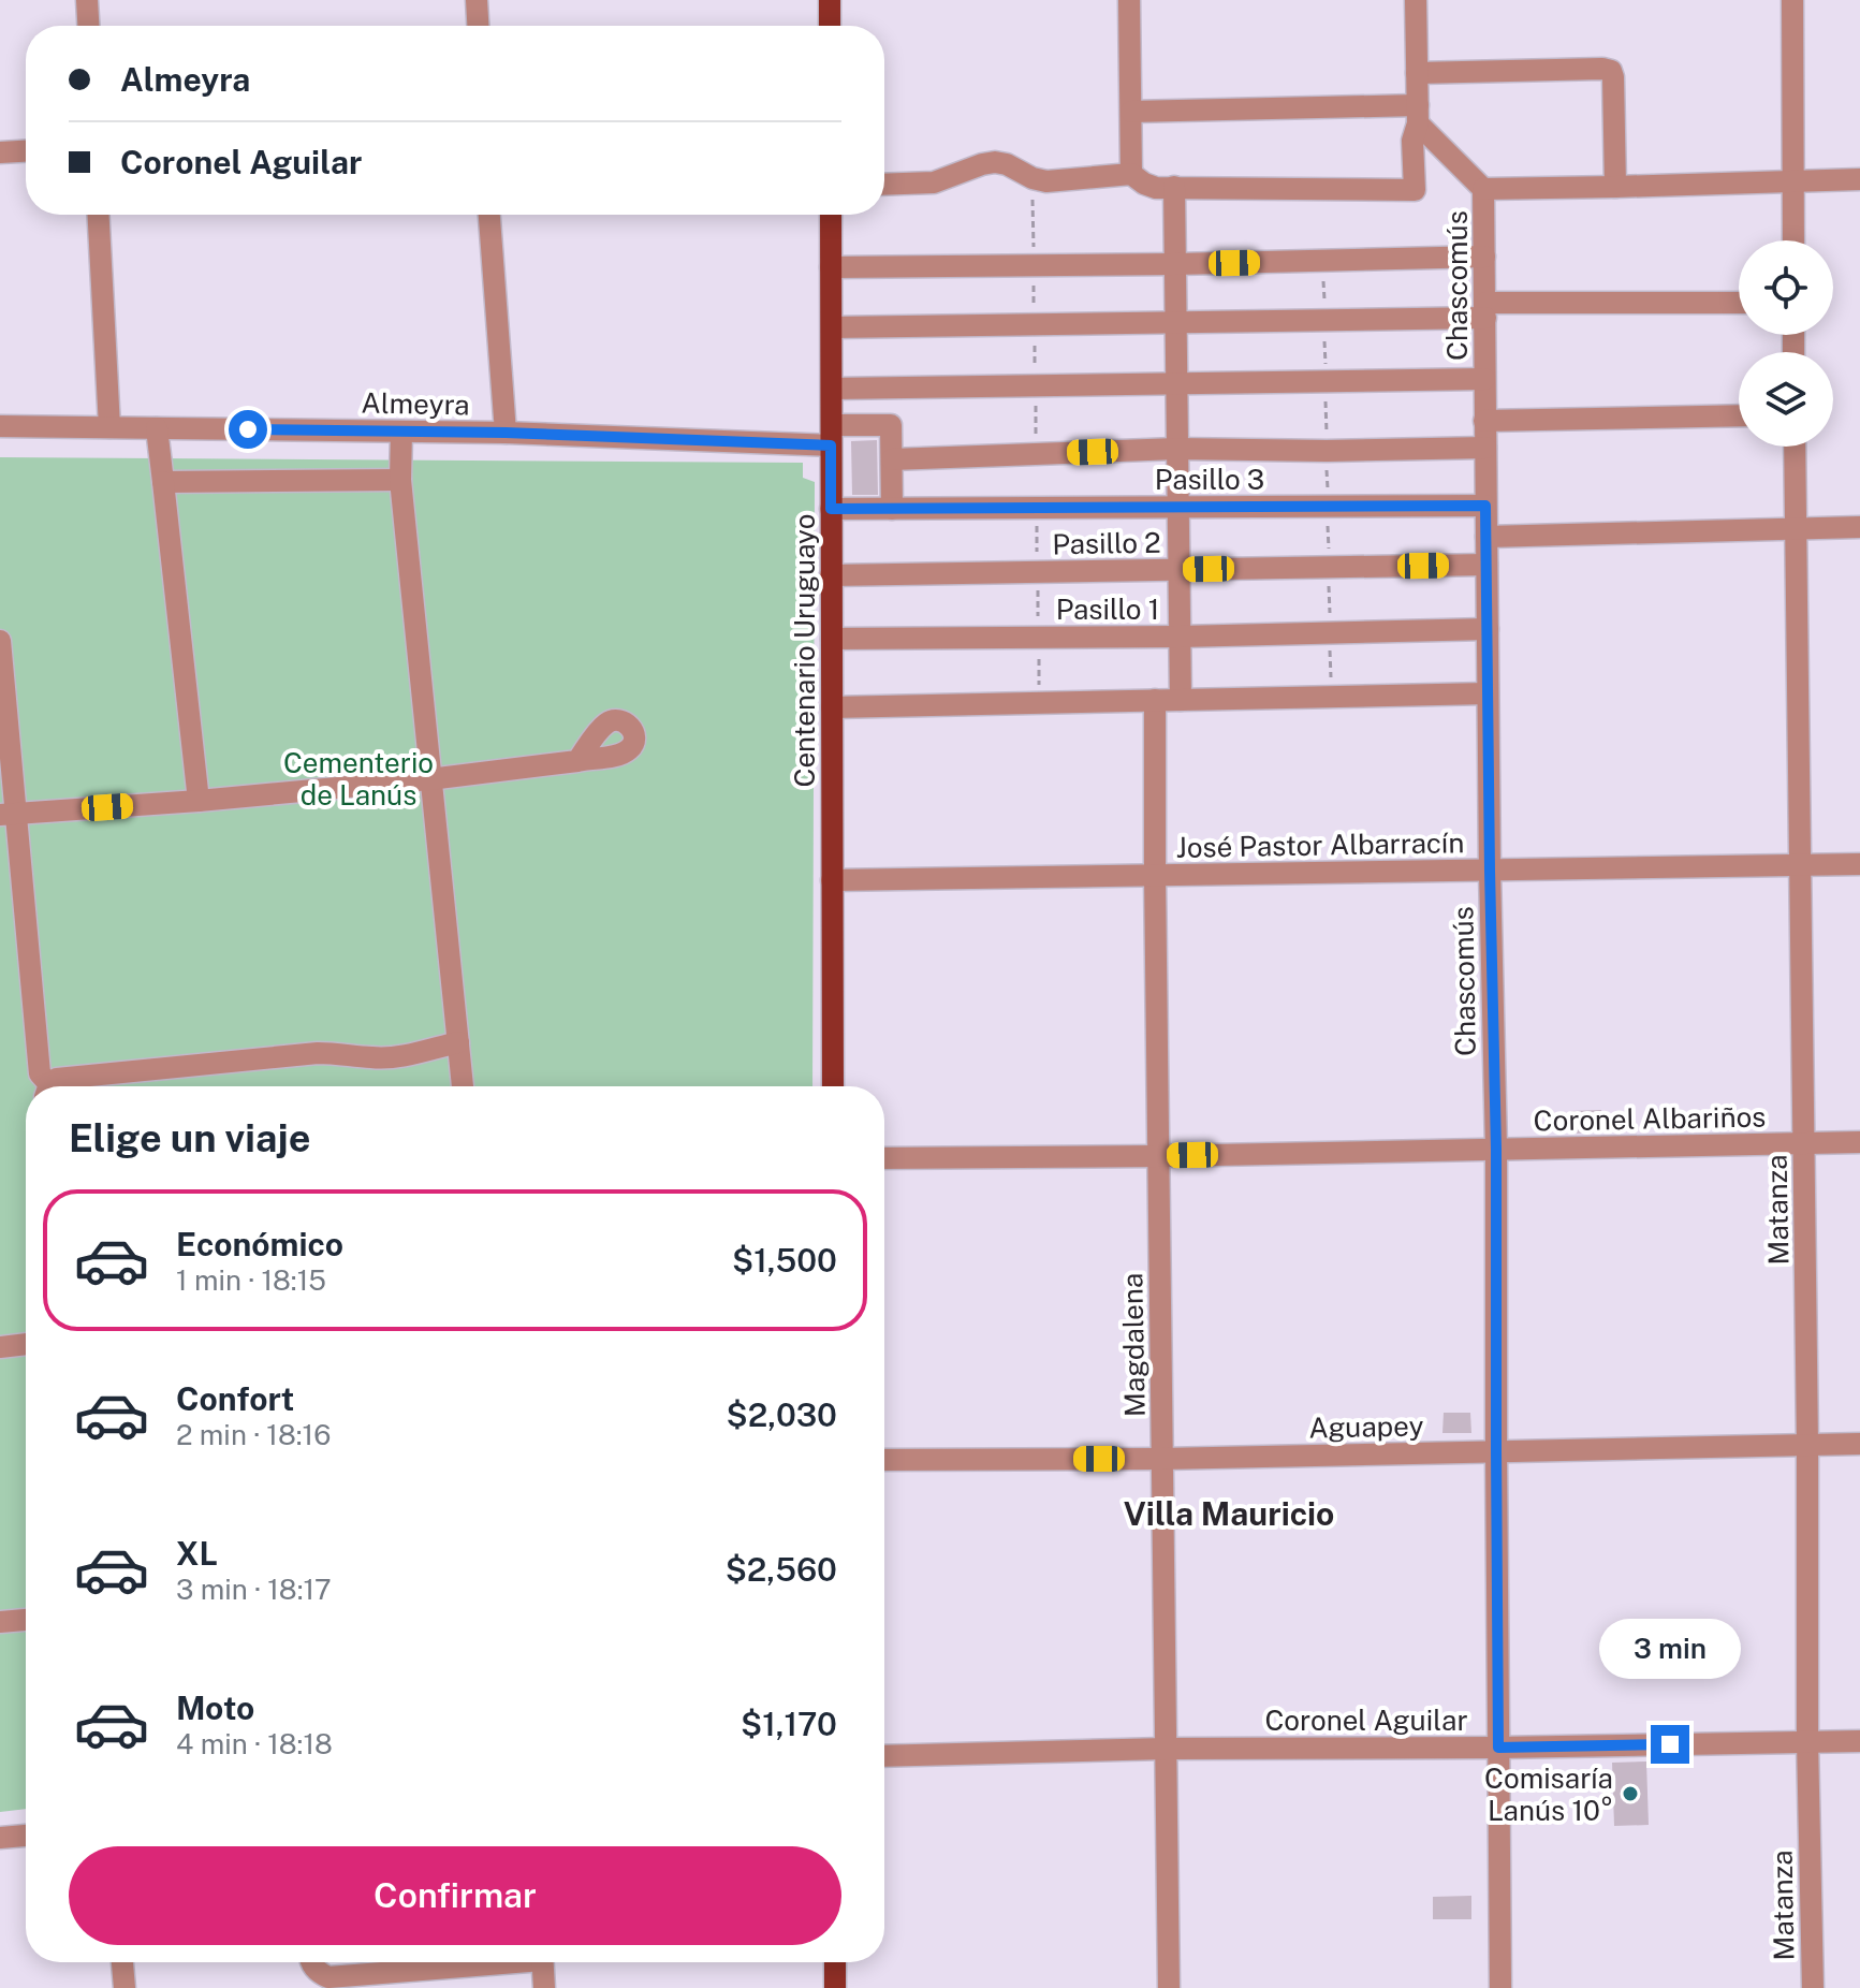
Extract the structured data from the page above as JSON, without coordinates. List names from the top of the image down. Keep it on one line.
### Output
{"streets":{"main road":["Centenario Uruguayo"],"street":["Chascomús","Almeyra","Pasillo 3","Pasillo 2","Pasillo 1","José Pastor Albarracín","Coronel Albariños","Matanza","Magdalena","Aguapey","Coronel Aguilar"]},"crossings":[["Chascomús","Pasillo 3"],["Chascomús","Pasillo 2"],["Chascomús","Pasillo 1"],["Chascomús","José Pastor Albarracín"],["Chascomús","Coronel Albariños"],["Chascomús","Aguapey"],["Chascomús","Coronel Aguilar"],["Almeyra","Centenario Uruguayo"],["Pasillo 3","Centenario Uruguayo"],["Pasillo 2","Centenario Uruguayo"],["Pasillo 1","Centenario Uruguayo"],["Centenario Uruguayo","José Pastor Albarracín"],["José Pastor Albarracín","Matanza"],["José Pastor Albarracín","Magdalena"],["Coronel Albariños","Matanza"],["Coronel Albariños","Magdalena"],["Matanza","Aguapey"],["Matanza","Coronel Aguilar"],["Magdalena","Aguapey"],["Magdalena","Coronel Aguilar"]],"districts":["Villa Mauricio"],"parks":["Cementerio de Lanús"],"places":["Comisaría Lanús 10°"],"page":{"banner":["Almeyra","Coronel Aguilar"],"heading":"Elige un viaje","list":[{"name":"Económico","note":"1 min · 18:15","value":"$1,500"},{"name":"Confort","note":"2 min · 18:16","value":"$2,030"},{"name":"XL","note":"3 min · 18:17","value":"$2,560"},{"name":"Moto","note":"4 min · 18:18","value":"$1,170"}],"bubble":"3 min","buttons":"Confirmar"}}
